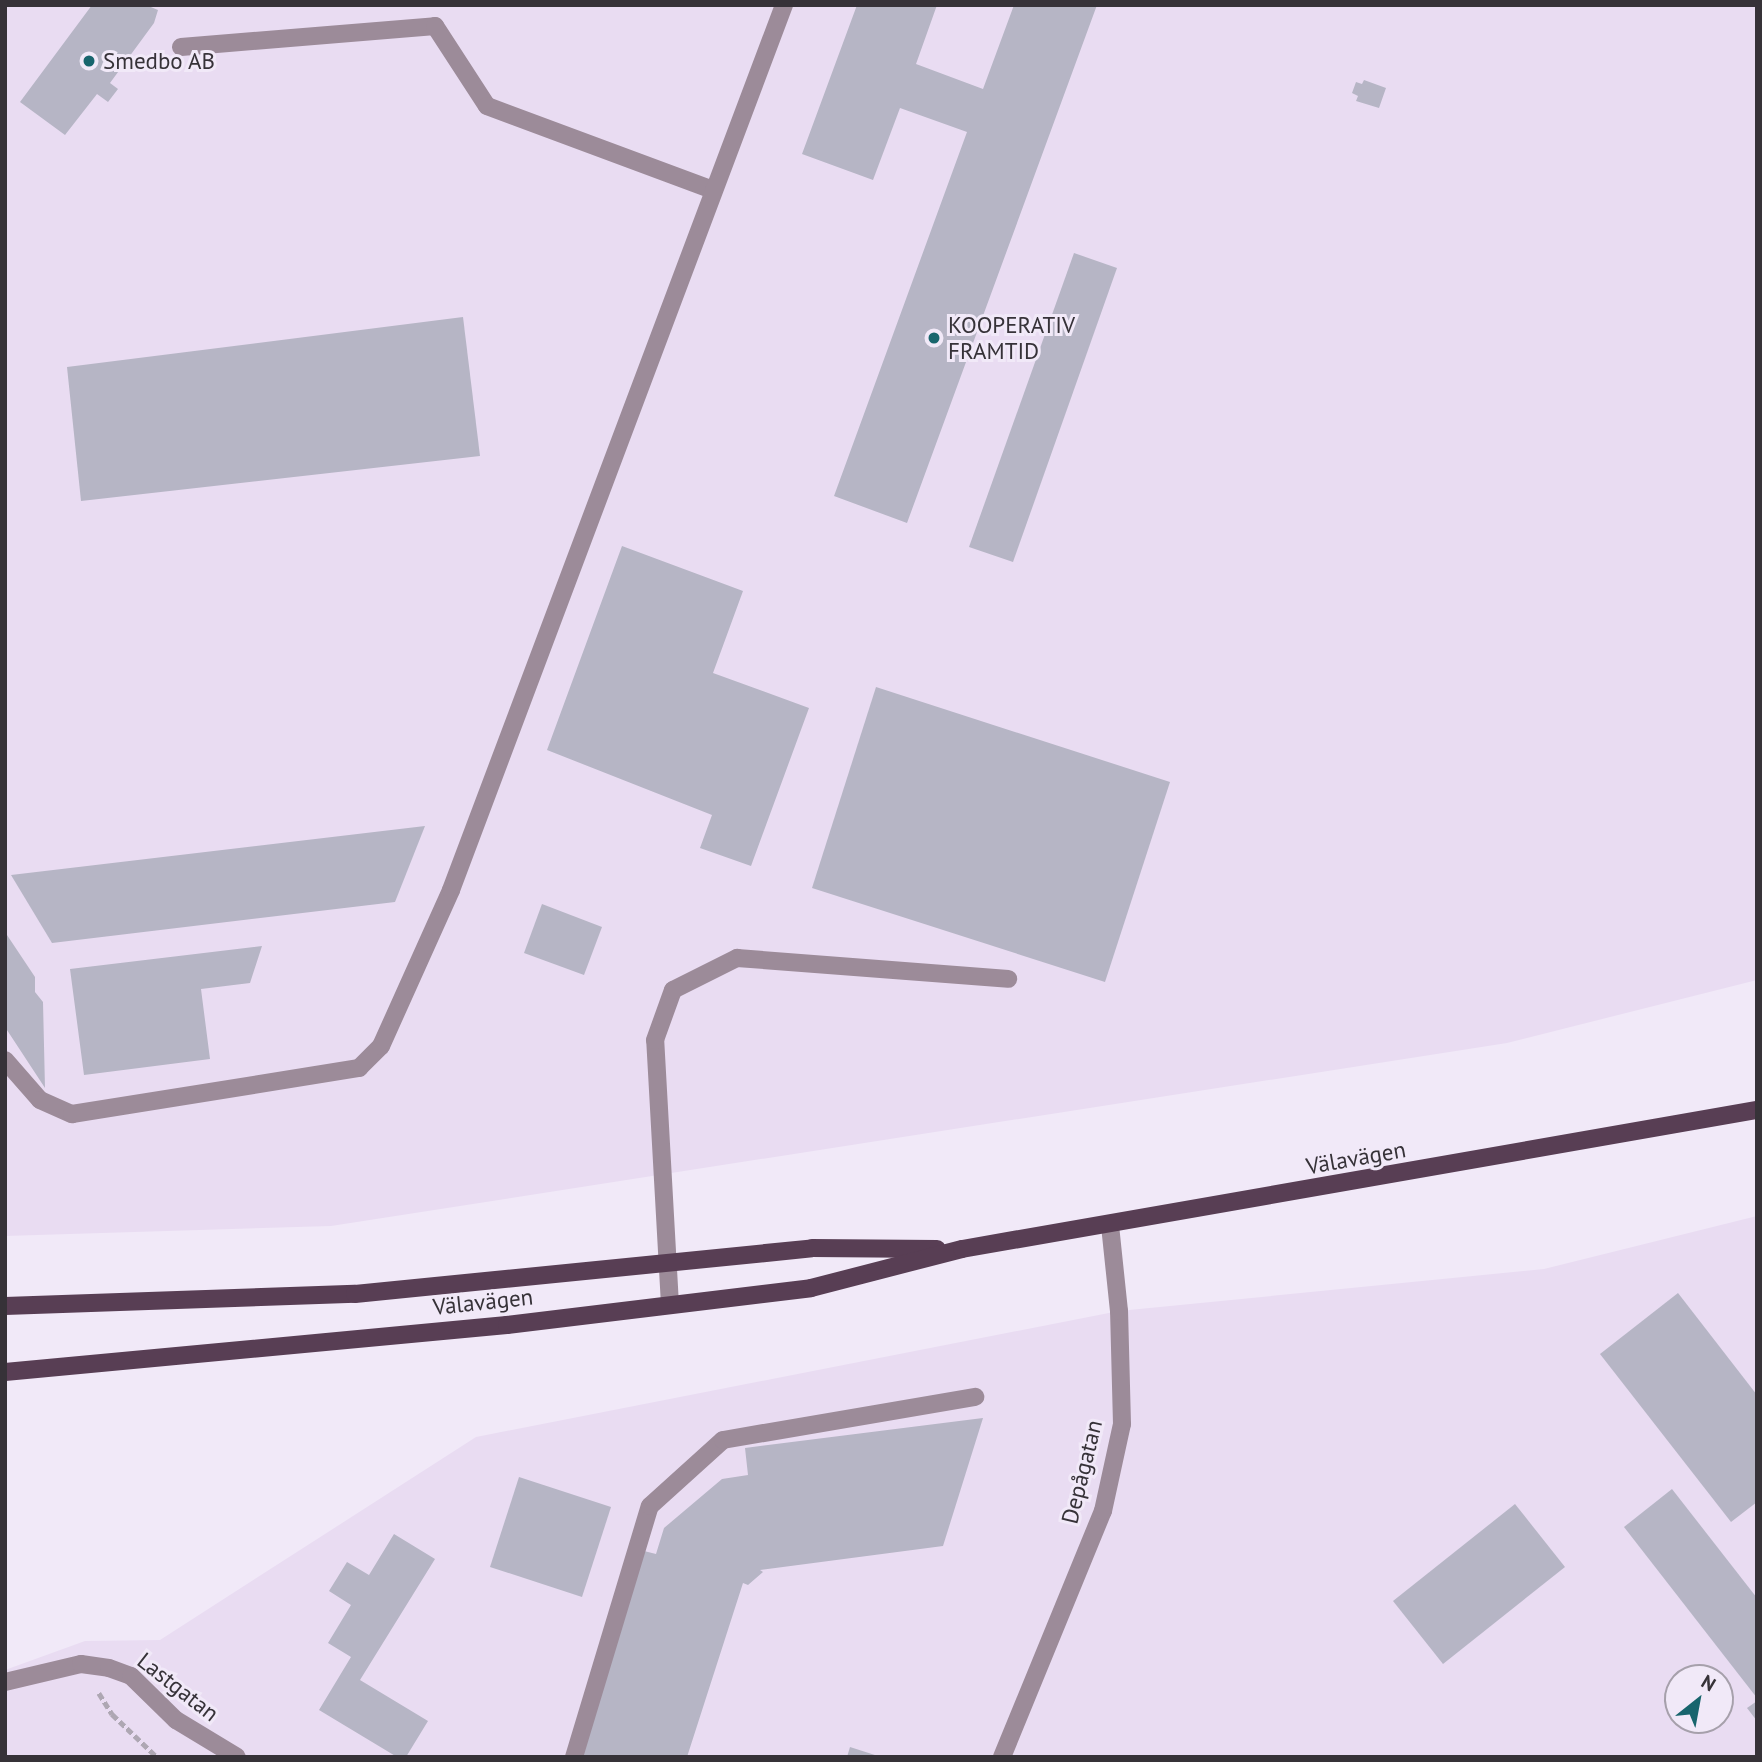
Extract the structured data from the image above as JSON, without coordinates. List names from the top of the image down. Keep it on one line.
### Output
{"streets":{"main road":["Välavägen"],"street":["Depågatan","Lastgatan"]},"crossings":[["Välavägen","Depågatan"]],"places":["Smedbo AB","KOOPERATIV FRAMTID"],"north":"top right"}
